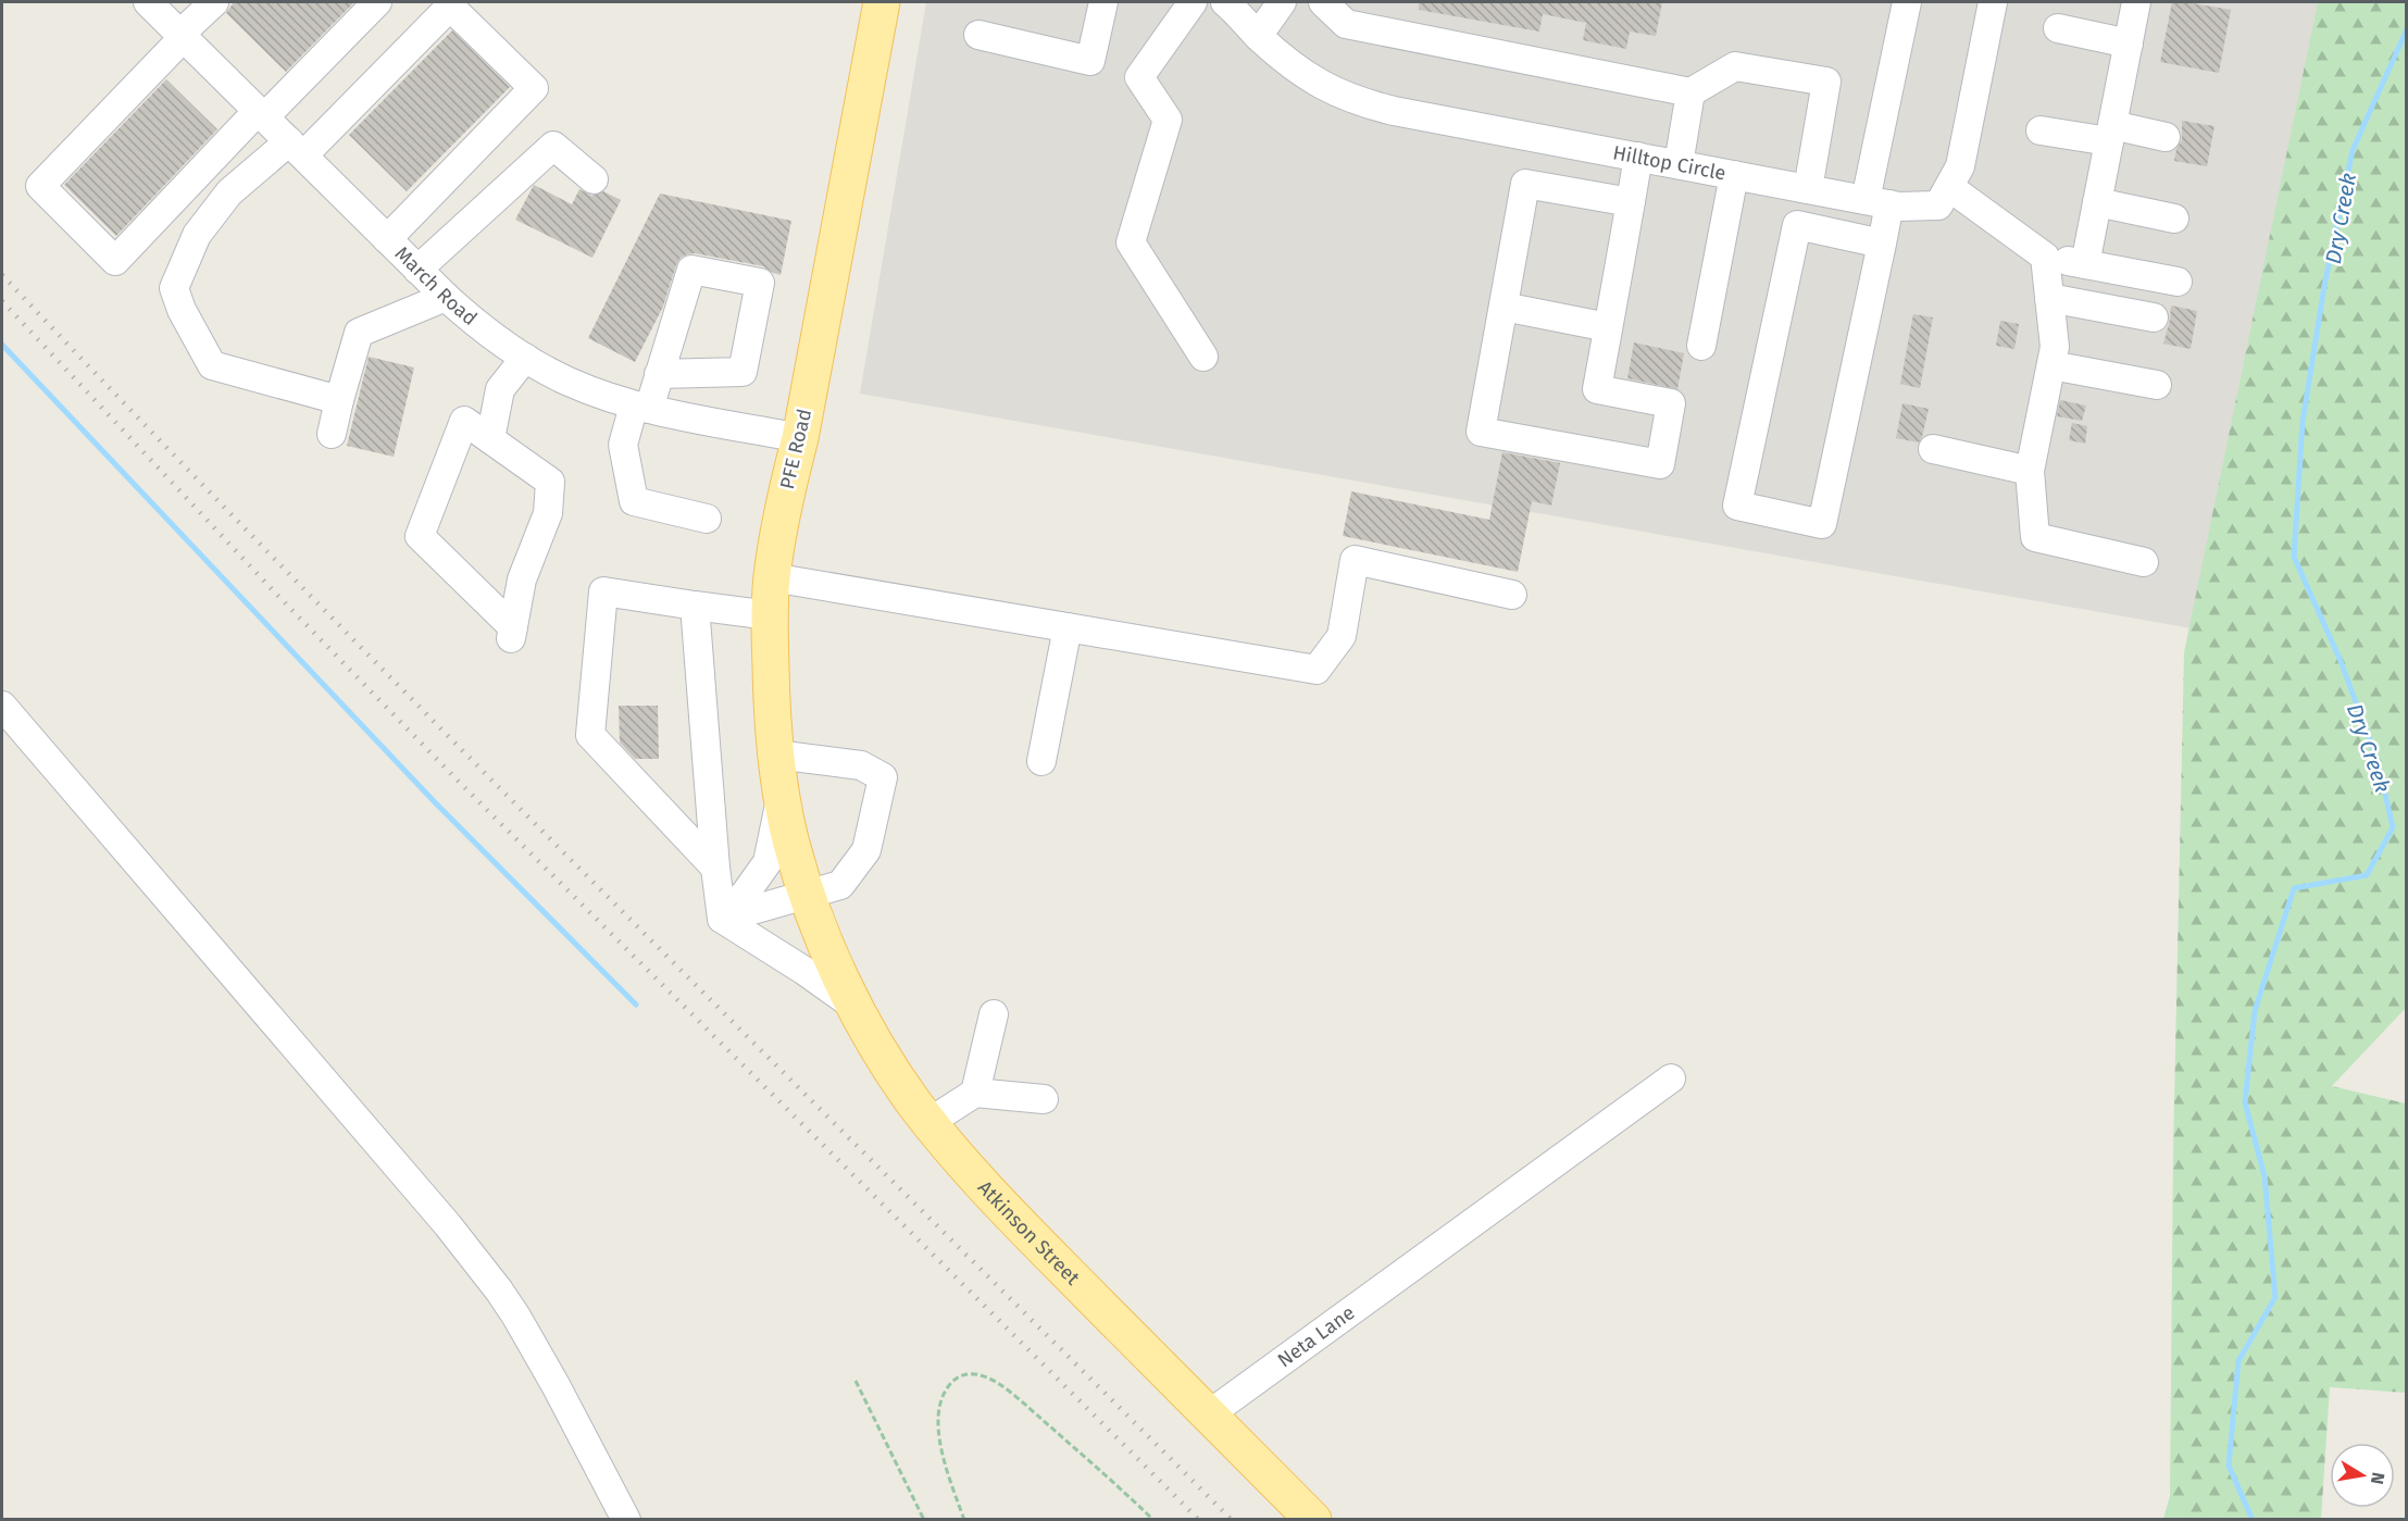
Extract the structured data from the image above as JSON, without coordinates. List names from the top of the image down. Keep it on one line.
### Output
{"streets":{"main road":["PFE Road","Atkinson Street"],"street":["Hilltop Circle","March Road","Neta Lane"]},"crossings":[["March Road","PFE Road"],["PFE Road","Atkinson Street"],["Atkinson Street","Neta Lane"]],"water":["Dry Creek"],"north":"right"}
